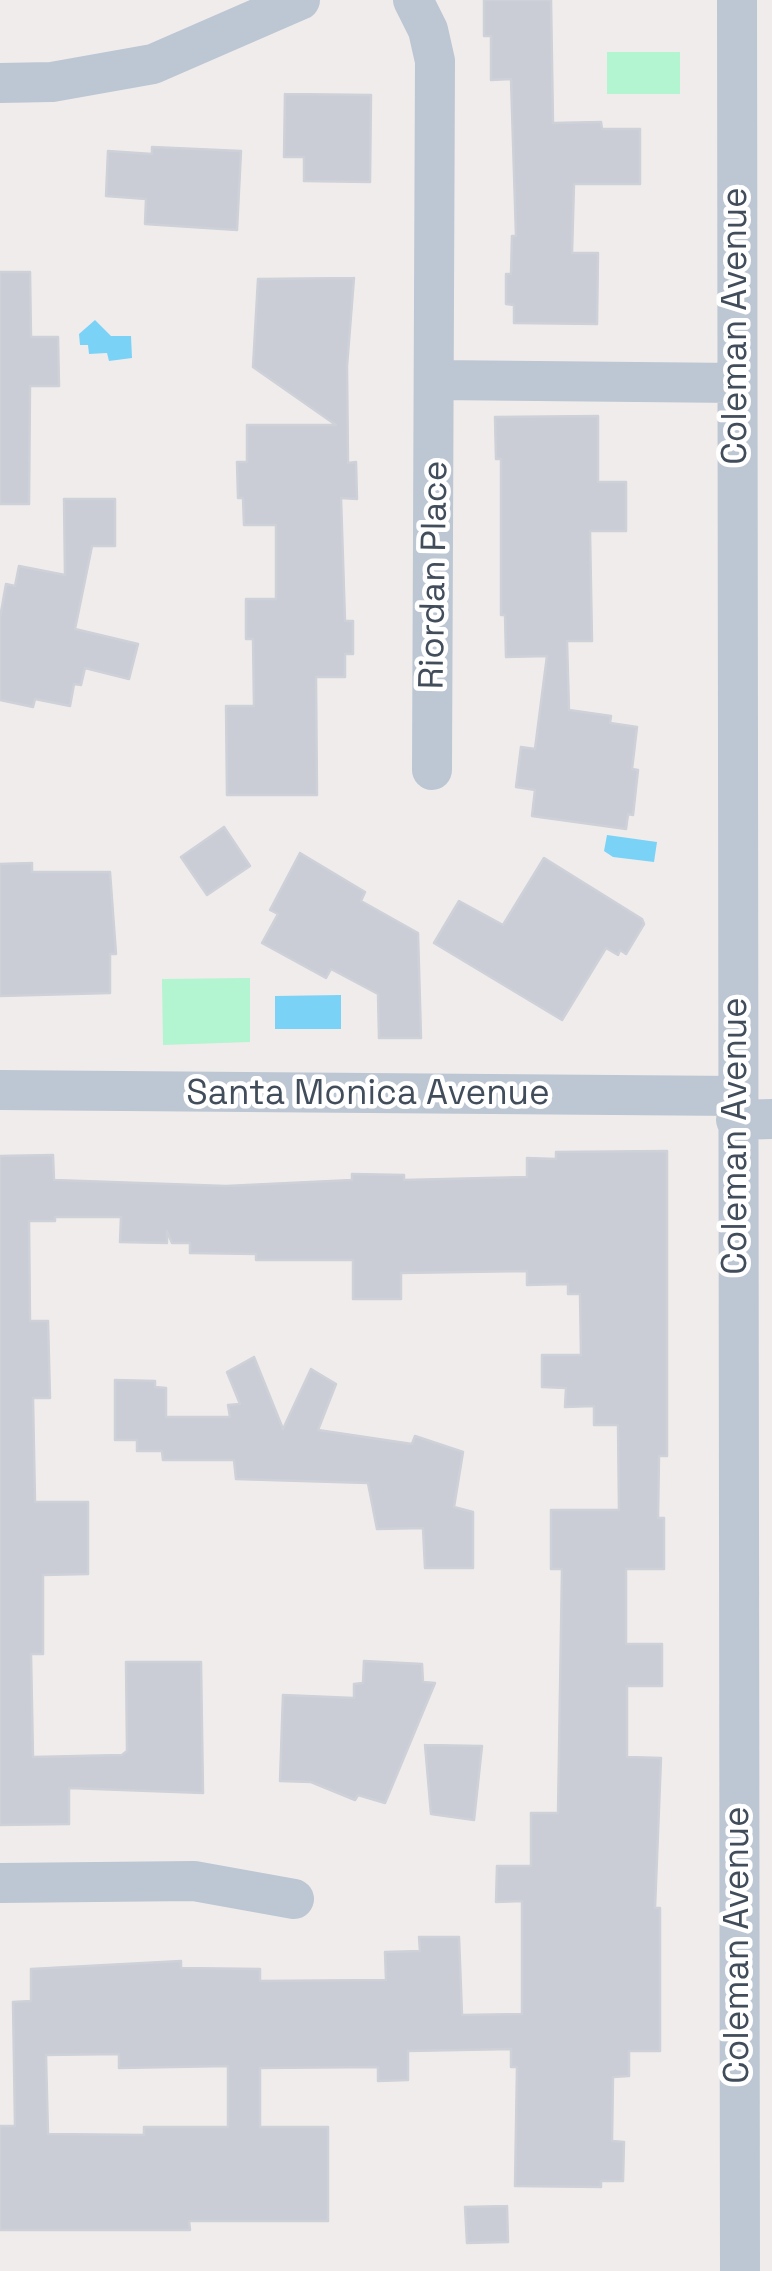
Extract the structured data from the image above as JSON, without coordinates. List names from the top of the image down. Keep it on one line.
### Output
{"streets":{"street":["Coleman Avenue","Riordan Place","Santa Monica Avenue"]},"crossings":[["Coleman Avenue","Santa Monica Avenue"]]}
